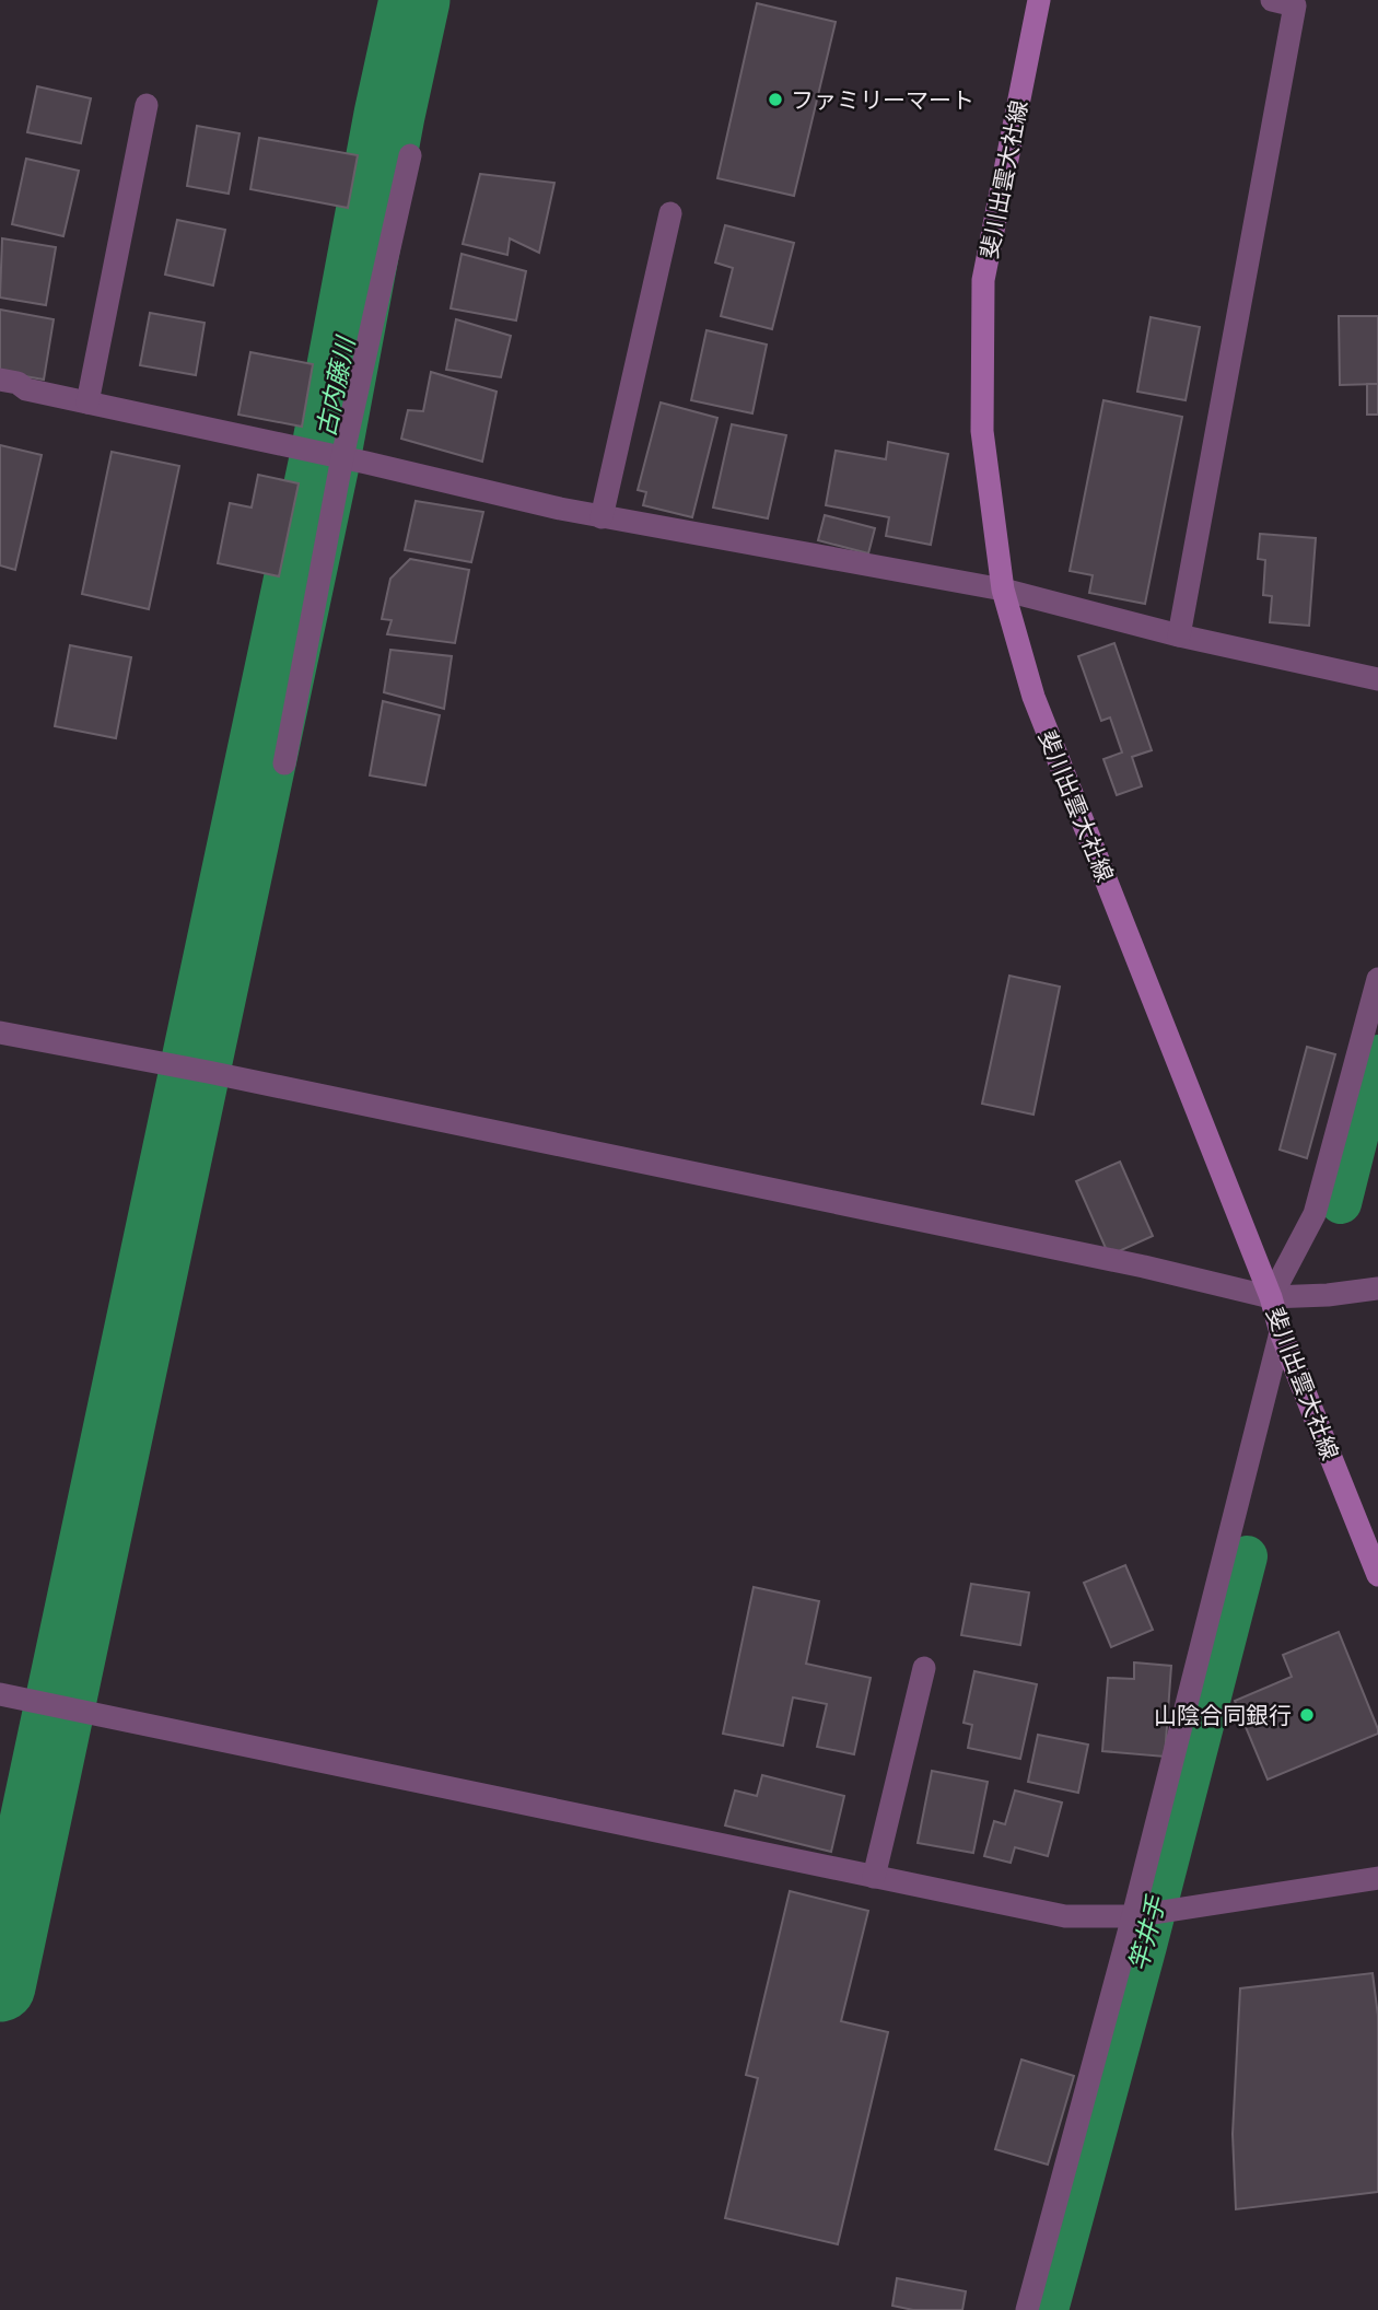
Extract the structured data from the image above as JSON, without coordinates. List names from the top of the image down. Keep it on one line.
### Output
{"streets":{"main road":["斐川出雲大社線"]},"water":["古内藤川","竿井手"],"places":["ファミリーマート","山陰合同銀行"]}
